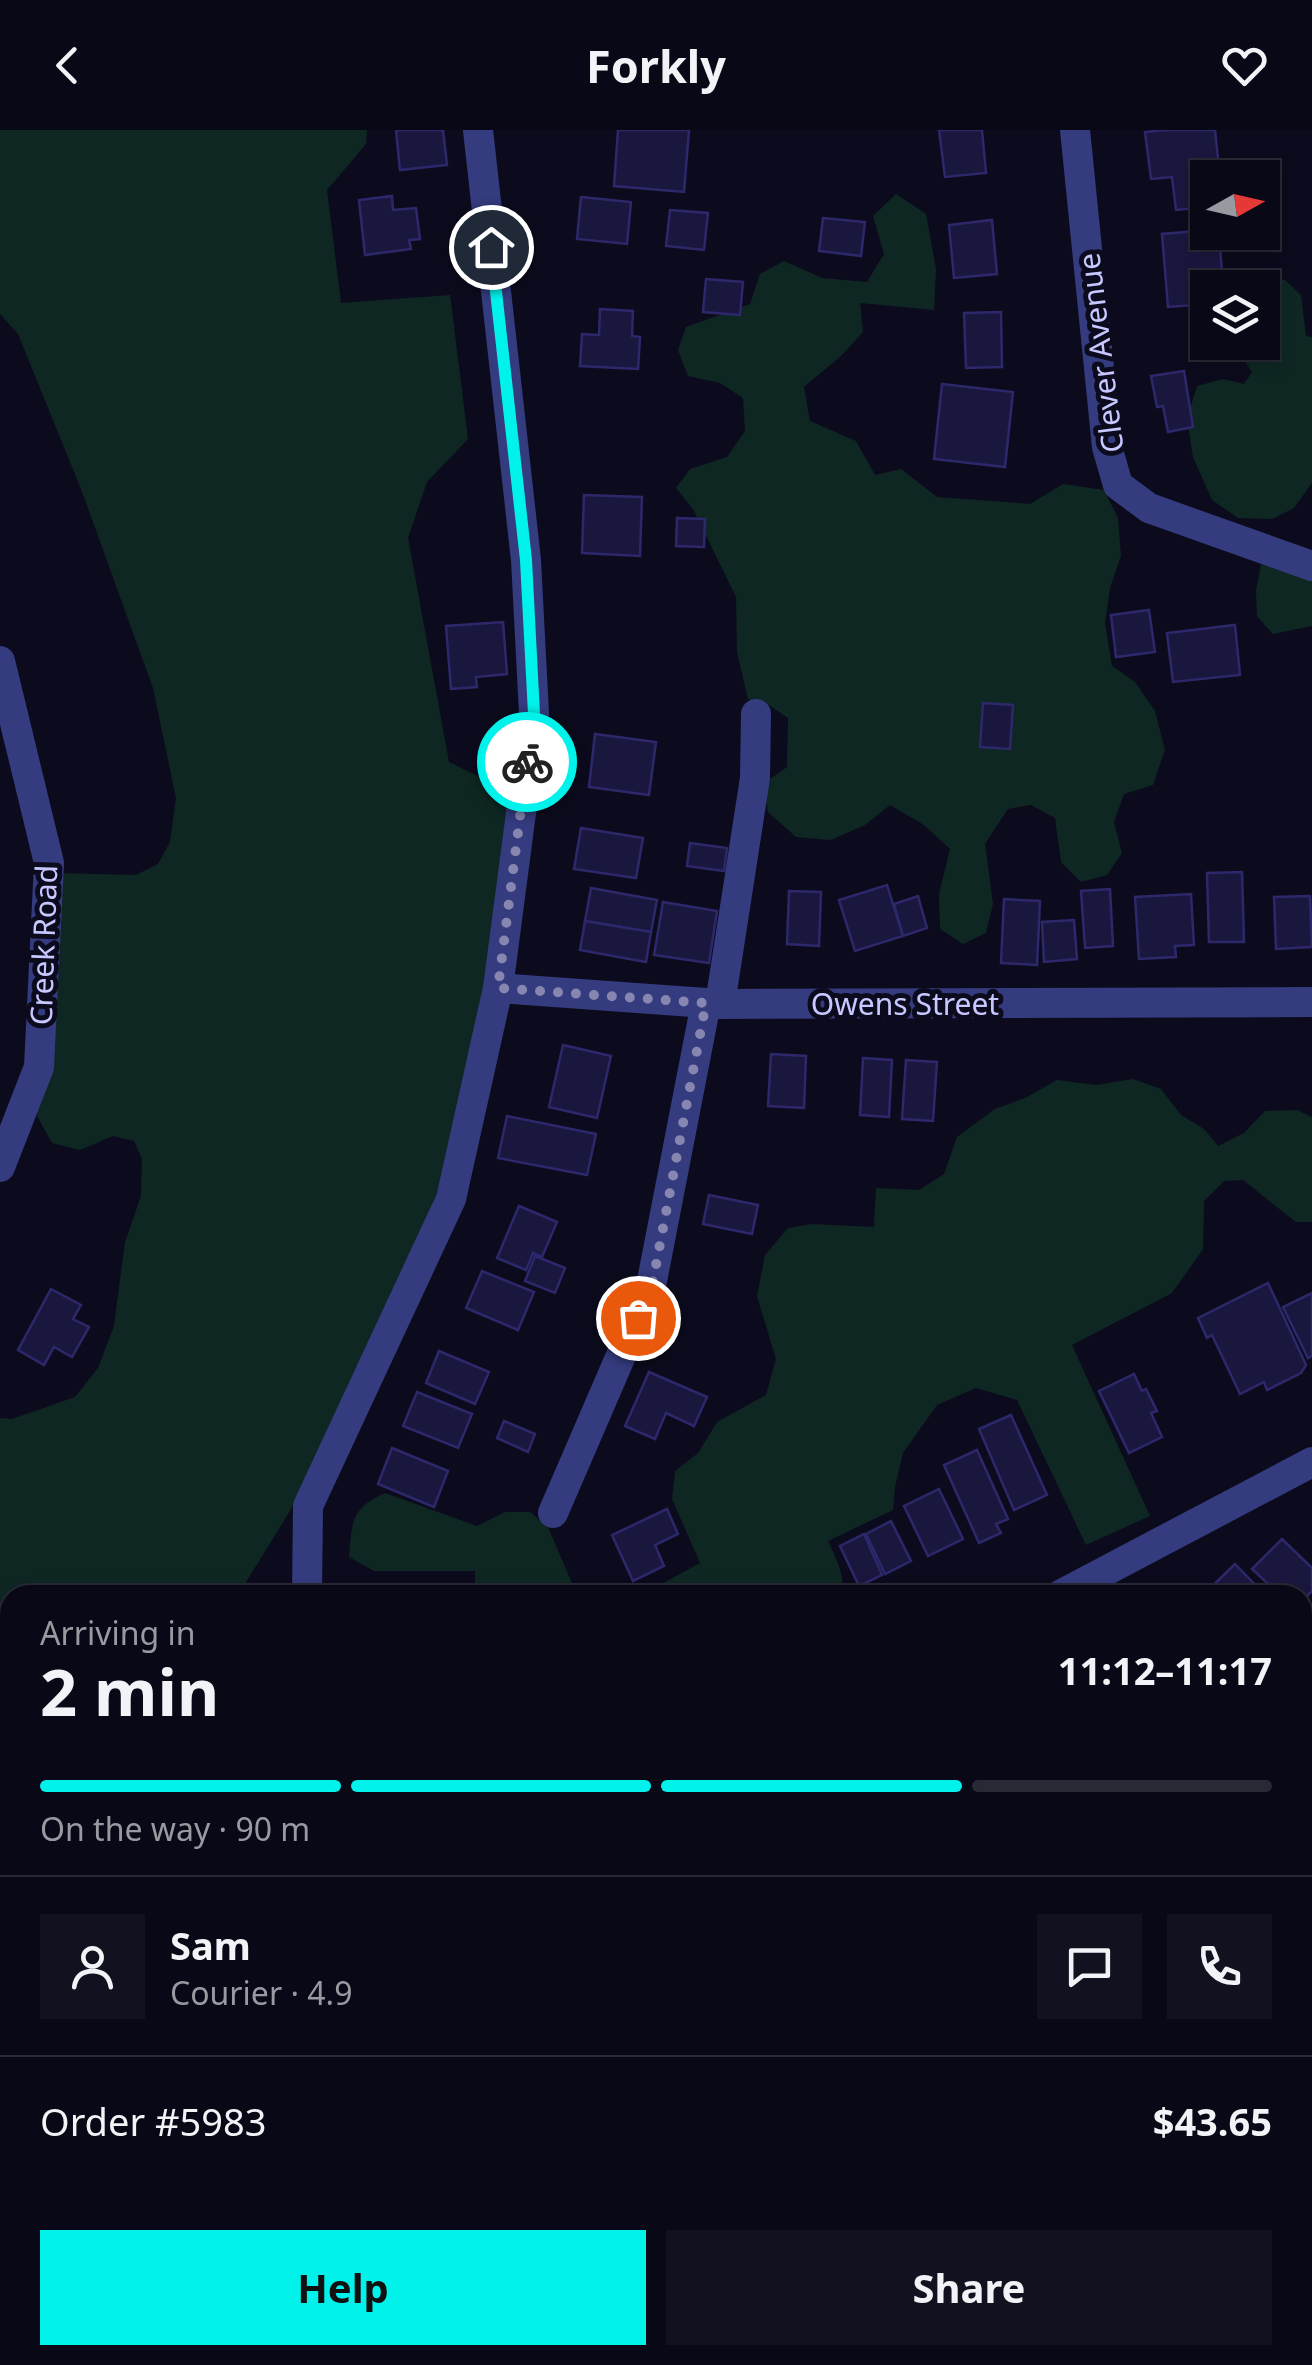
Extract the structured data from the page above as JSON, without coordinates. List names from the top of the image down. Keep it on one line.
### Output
{"streets":{"street":["Clever Avenue","Creek Road","Owens Street"]},"north":"right","page":{"header":"Forkly","heading":["2 min","Arriving in","11:12–11:17"],"panel":["Sam","Courier · 4.9","Order #5983","$43.65"],"bar":"On the way · 90 m","buttons":["Help","Share"]}}
